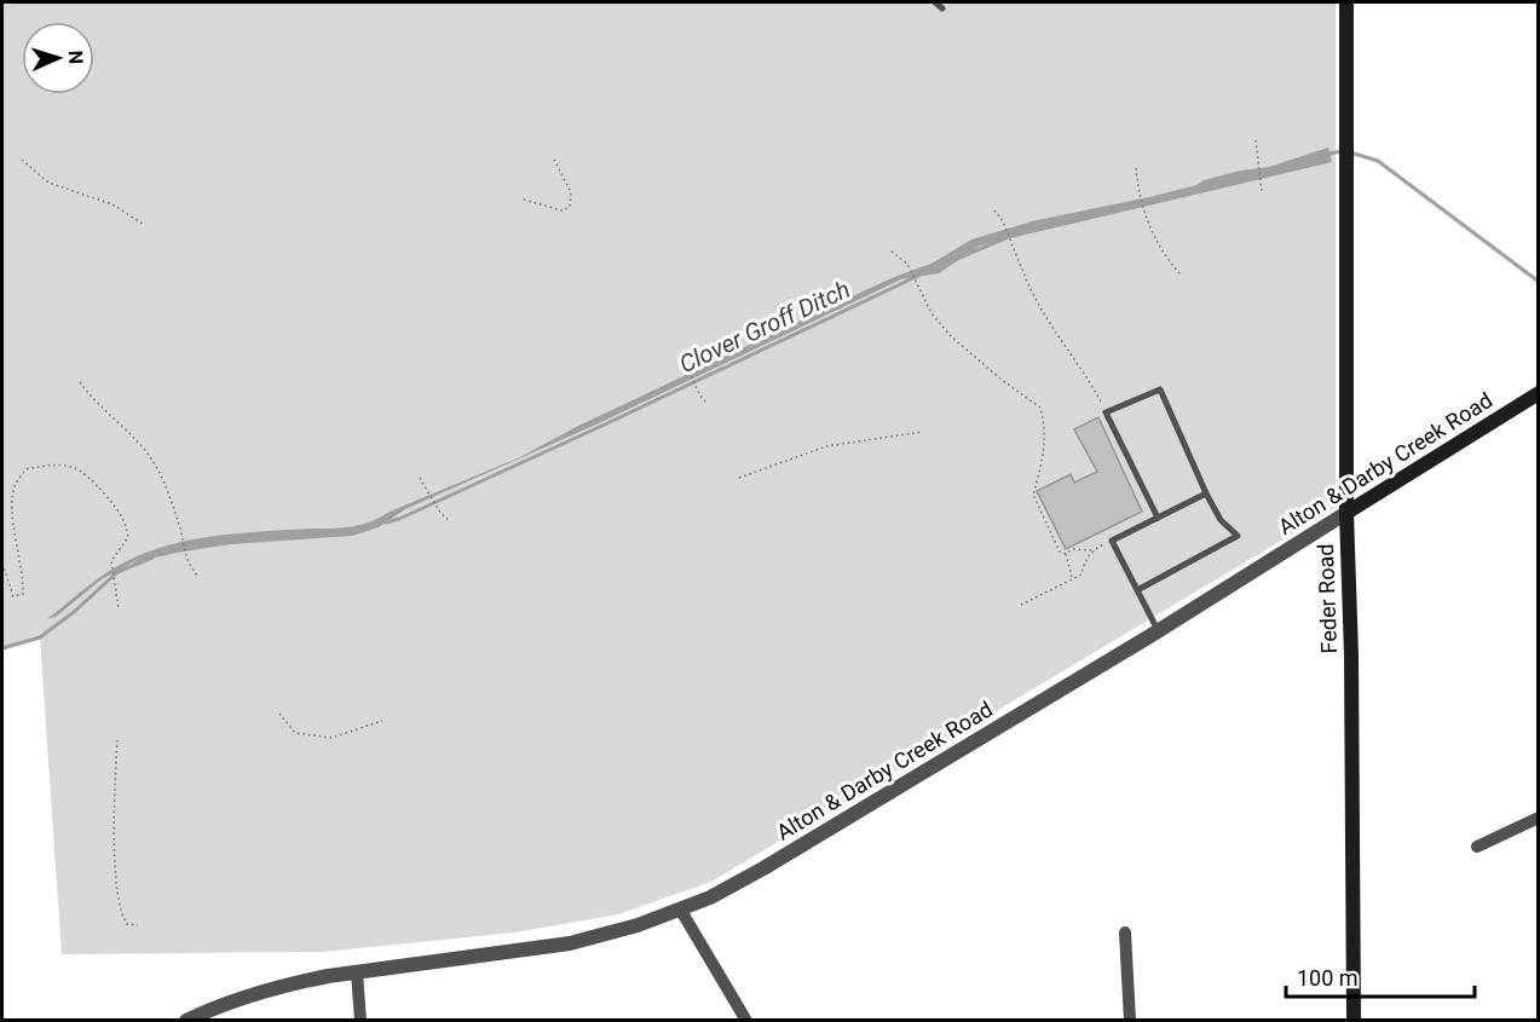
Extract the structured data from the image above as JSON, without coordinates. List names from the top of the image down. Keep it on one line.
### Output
{"streets":{"main road":["Alton & Darby Creek Road","Feder Road"]},"crossings":[["Alton & Darby Creek Road","Feder Road"]],"water":["Clover Groff Ditch"],"scale_bar":"100 m","north":"right"}
